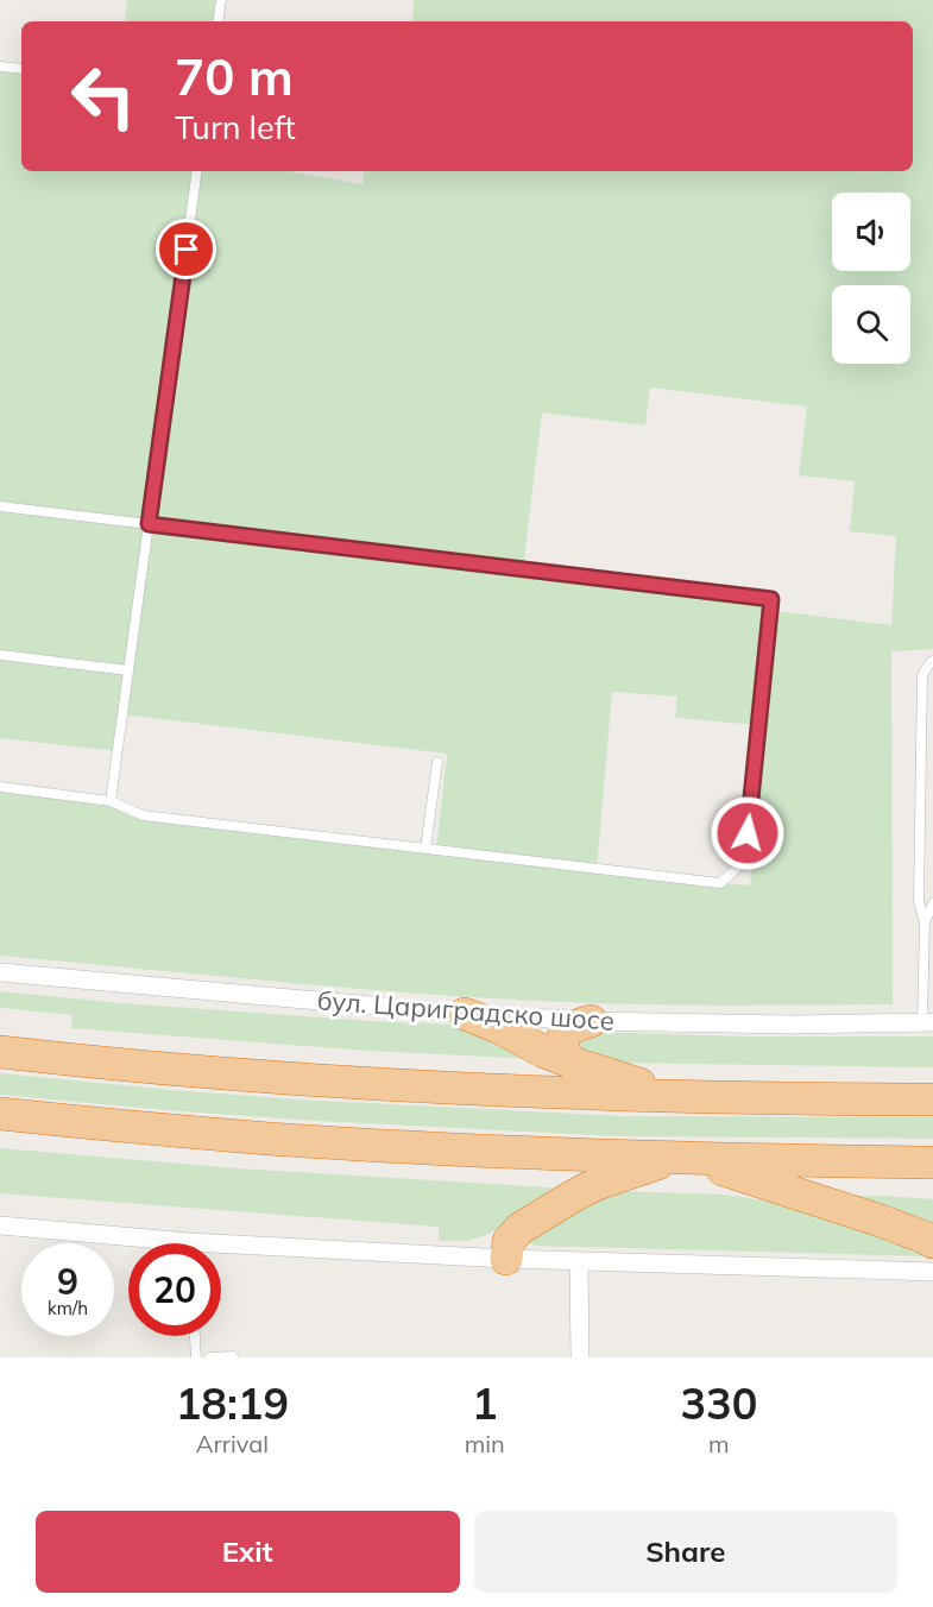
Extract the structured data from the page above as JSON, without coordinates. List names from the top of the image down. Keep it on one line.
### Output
{"streets":{"street":["бул. Цариградско шосе"]},"page":{"turn":["70 m","Turn left"],"speed":"9 km/h","limit":"20","eta":["18:19","Arrival","1","min","330","m"],"buttons":["Exit","Share"]}}
